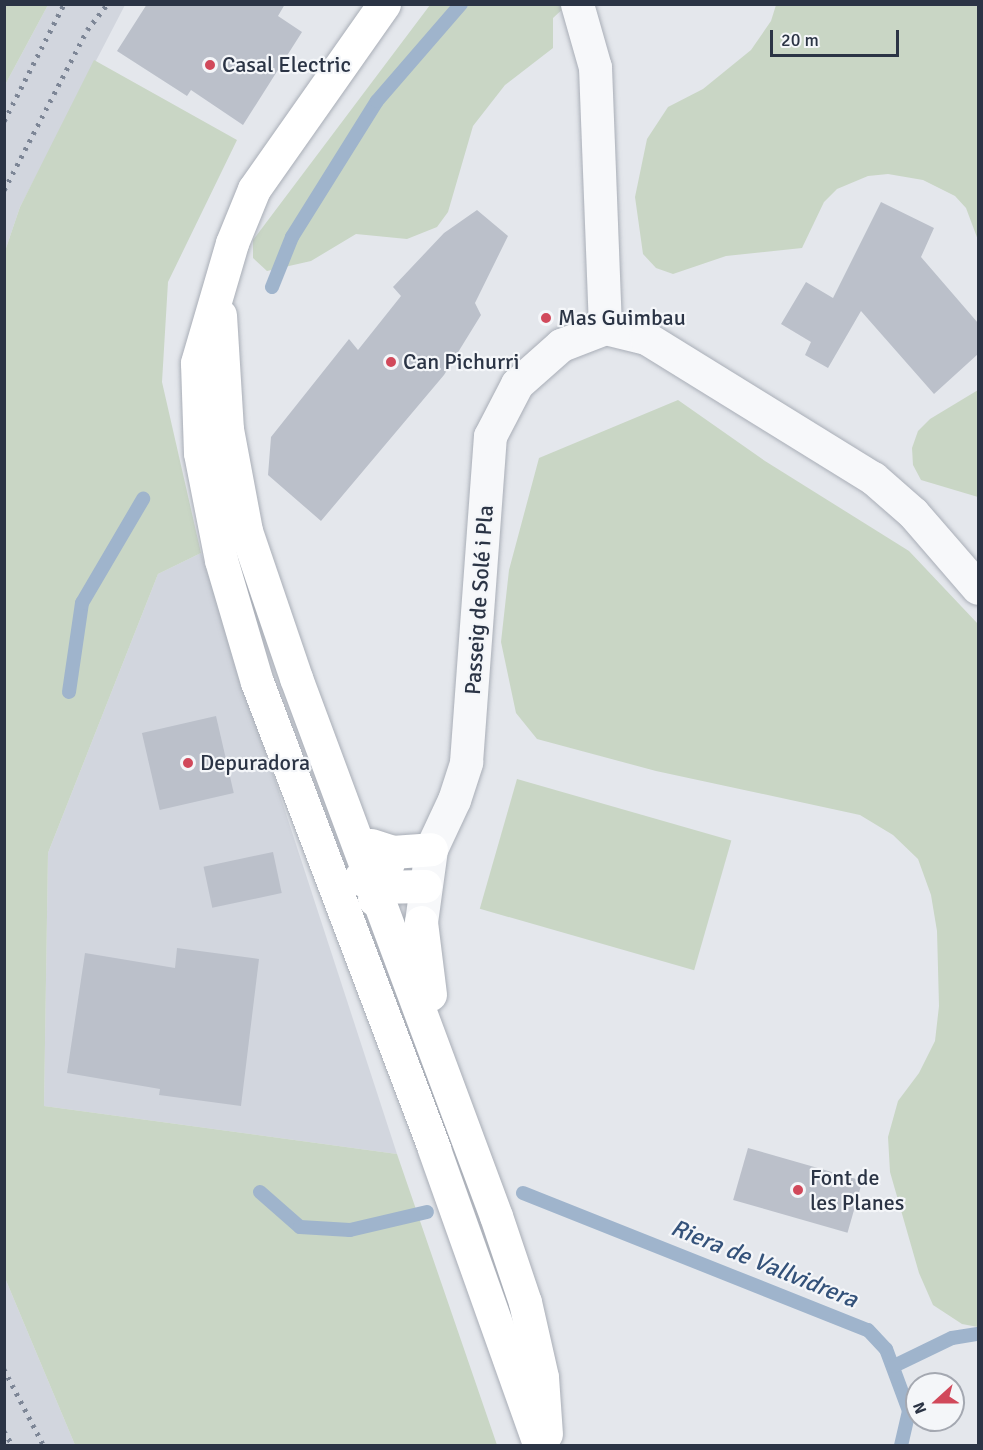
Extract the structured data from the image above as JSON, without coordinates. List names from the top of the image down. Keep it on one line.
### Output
{"streets":{"street":["Passeig de Solé i Pla"]},"water":["Riera de Vallvidrera"],"places":["Casal Electric","Mas Guimbau","Can Pichurri","Depuradora","Font de les Planes"],"scale_bar":"20 m","north":"left"}
